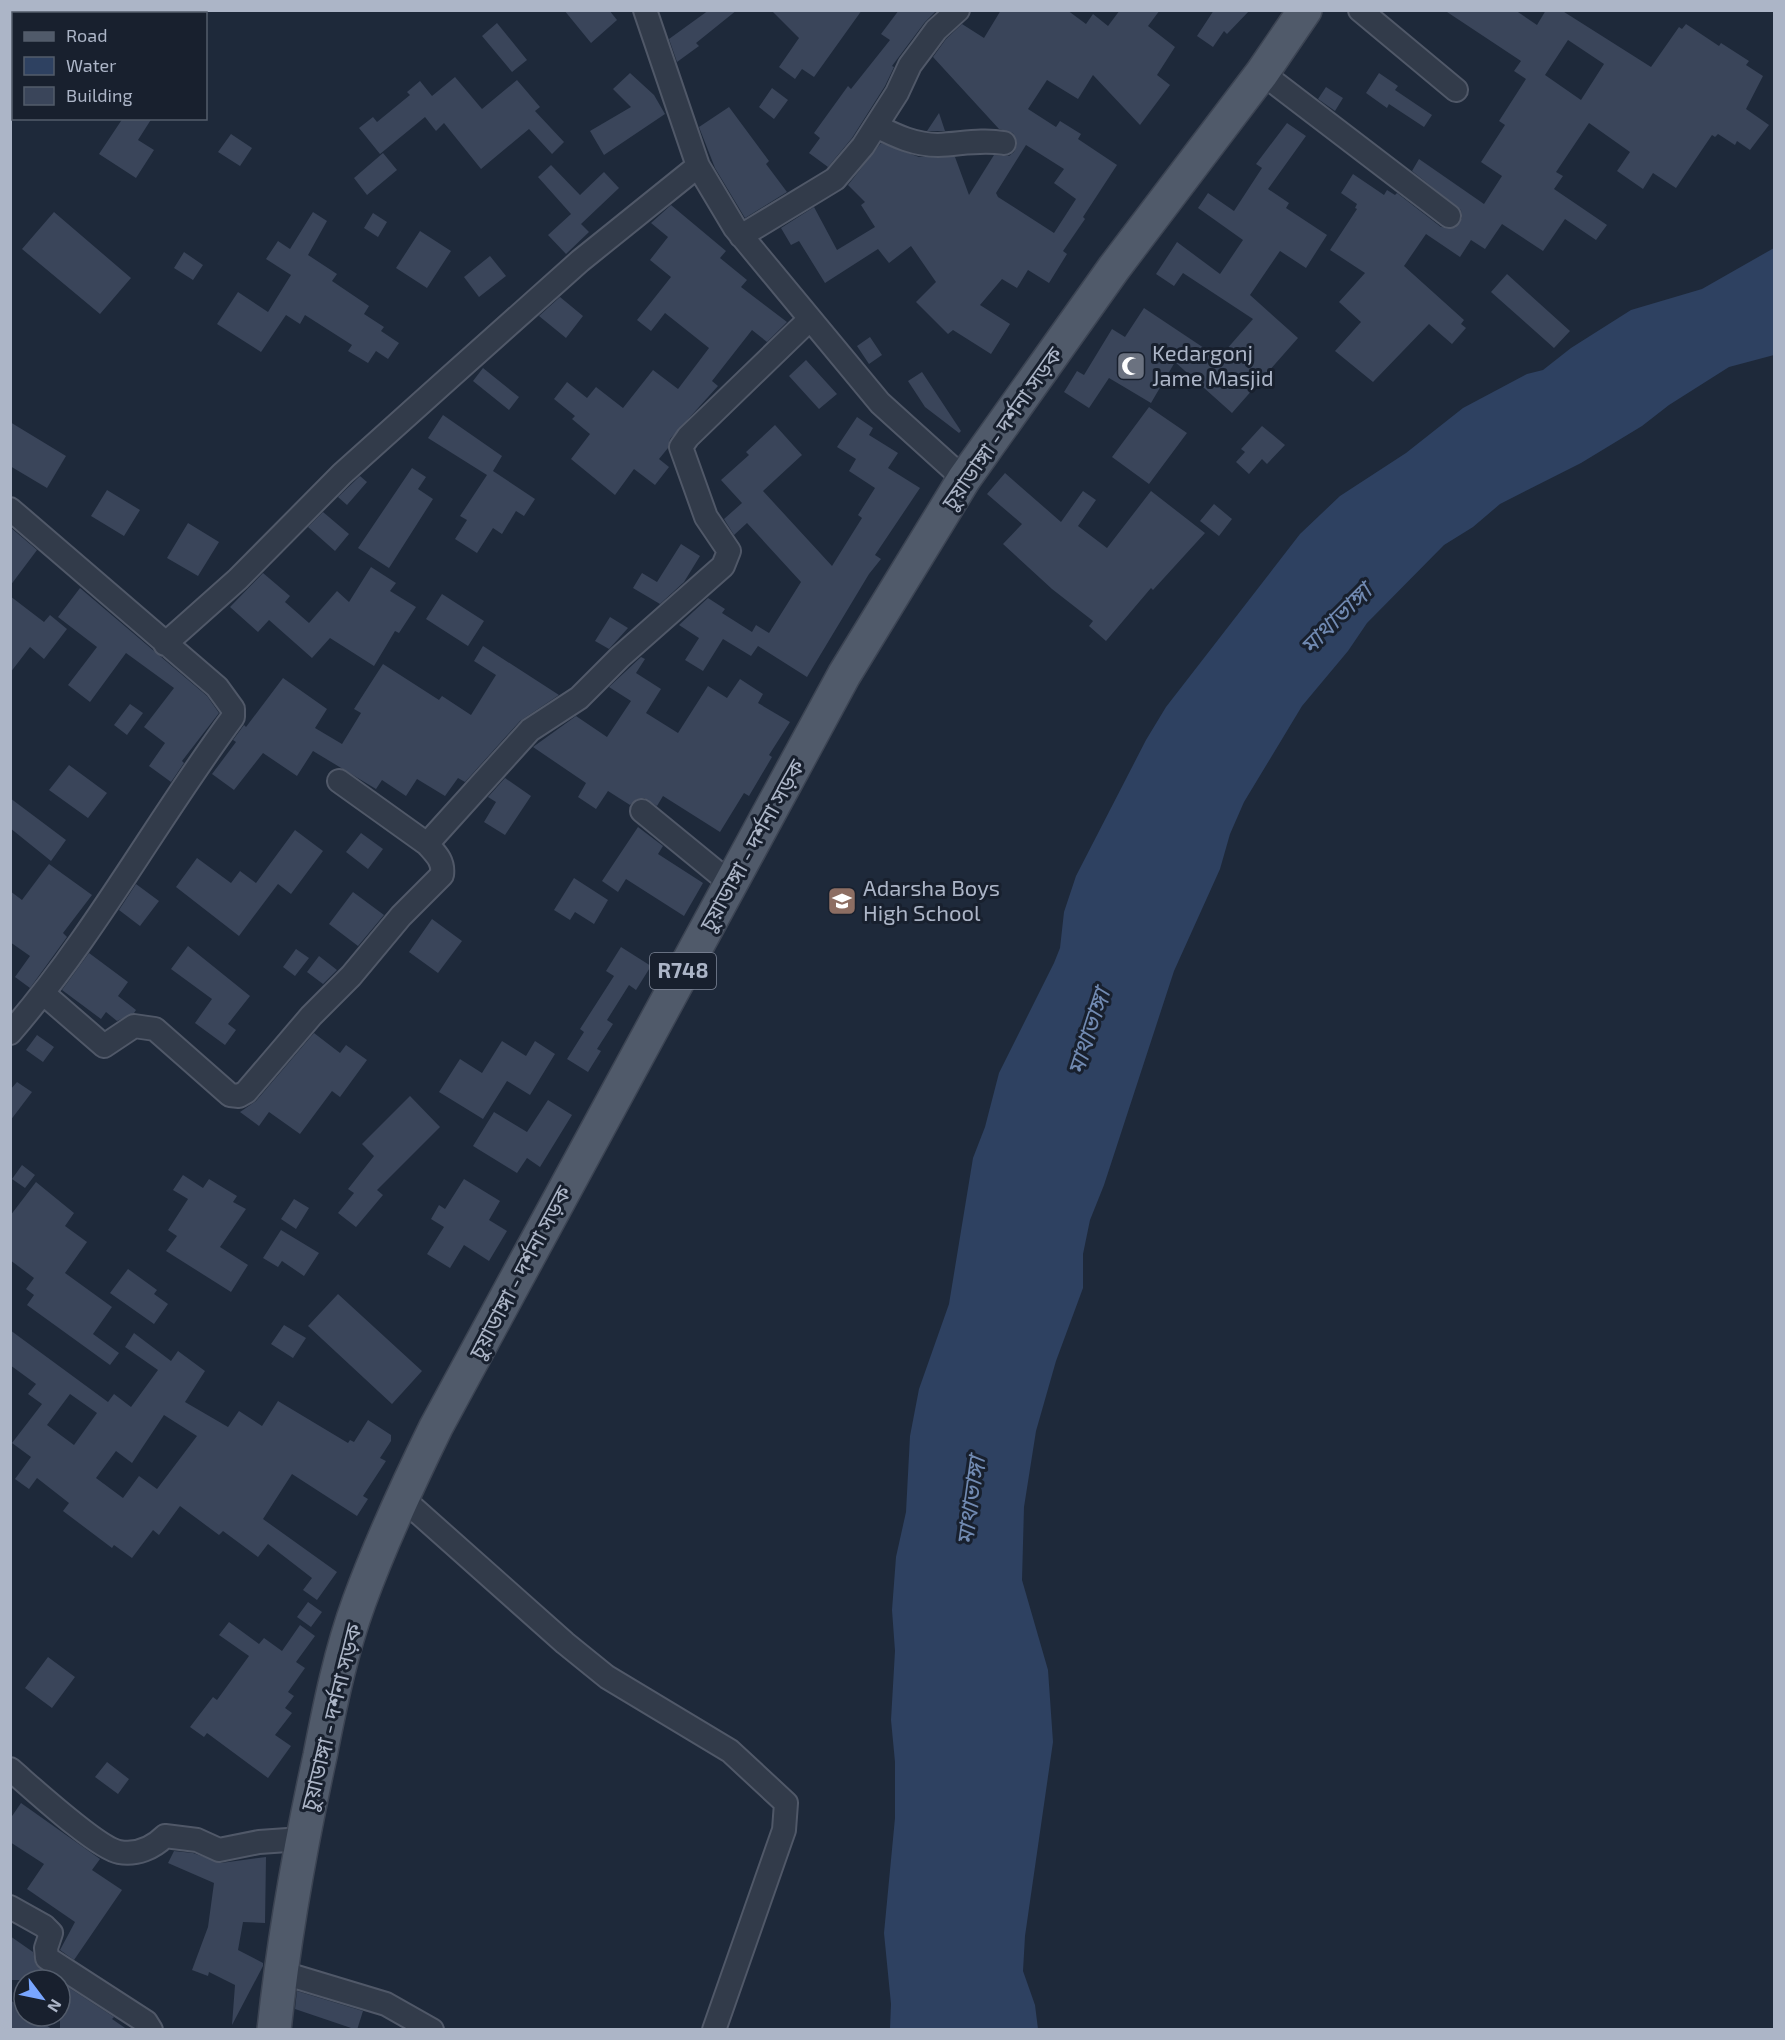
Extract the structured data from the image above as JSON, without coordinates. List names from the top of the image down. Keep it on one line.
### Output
{"streets":{"main road":["চুয়াডাঙ্গা - দর্শনা সড়ক","R748"]},"water":["মাথাভাঙ্গা"],"places":{"mosque":["Kedargonj Jame Masjid"],"school or university":["Adarsha Boys High School"]},"legend":["Road","Water","Building"],"north":"bottom right"}
